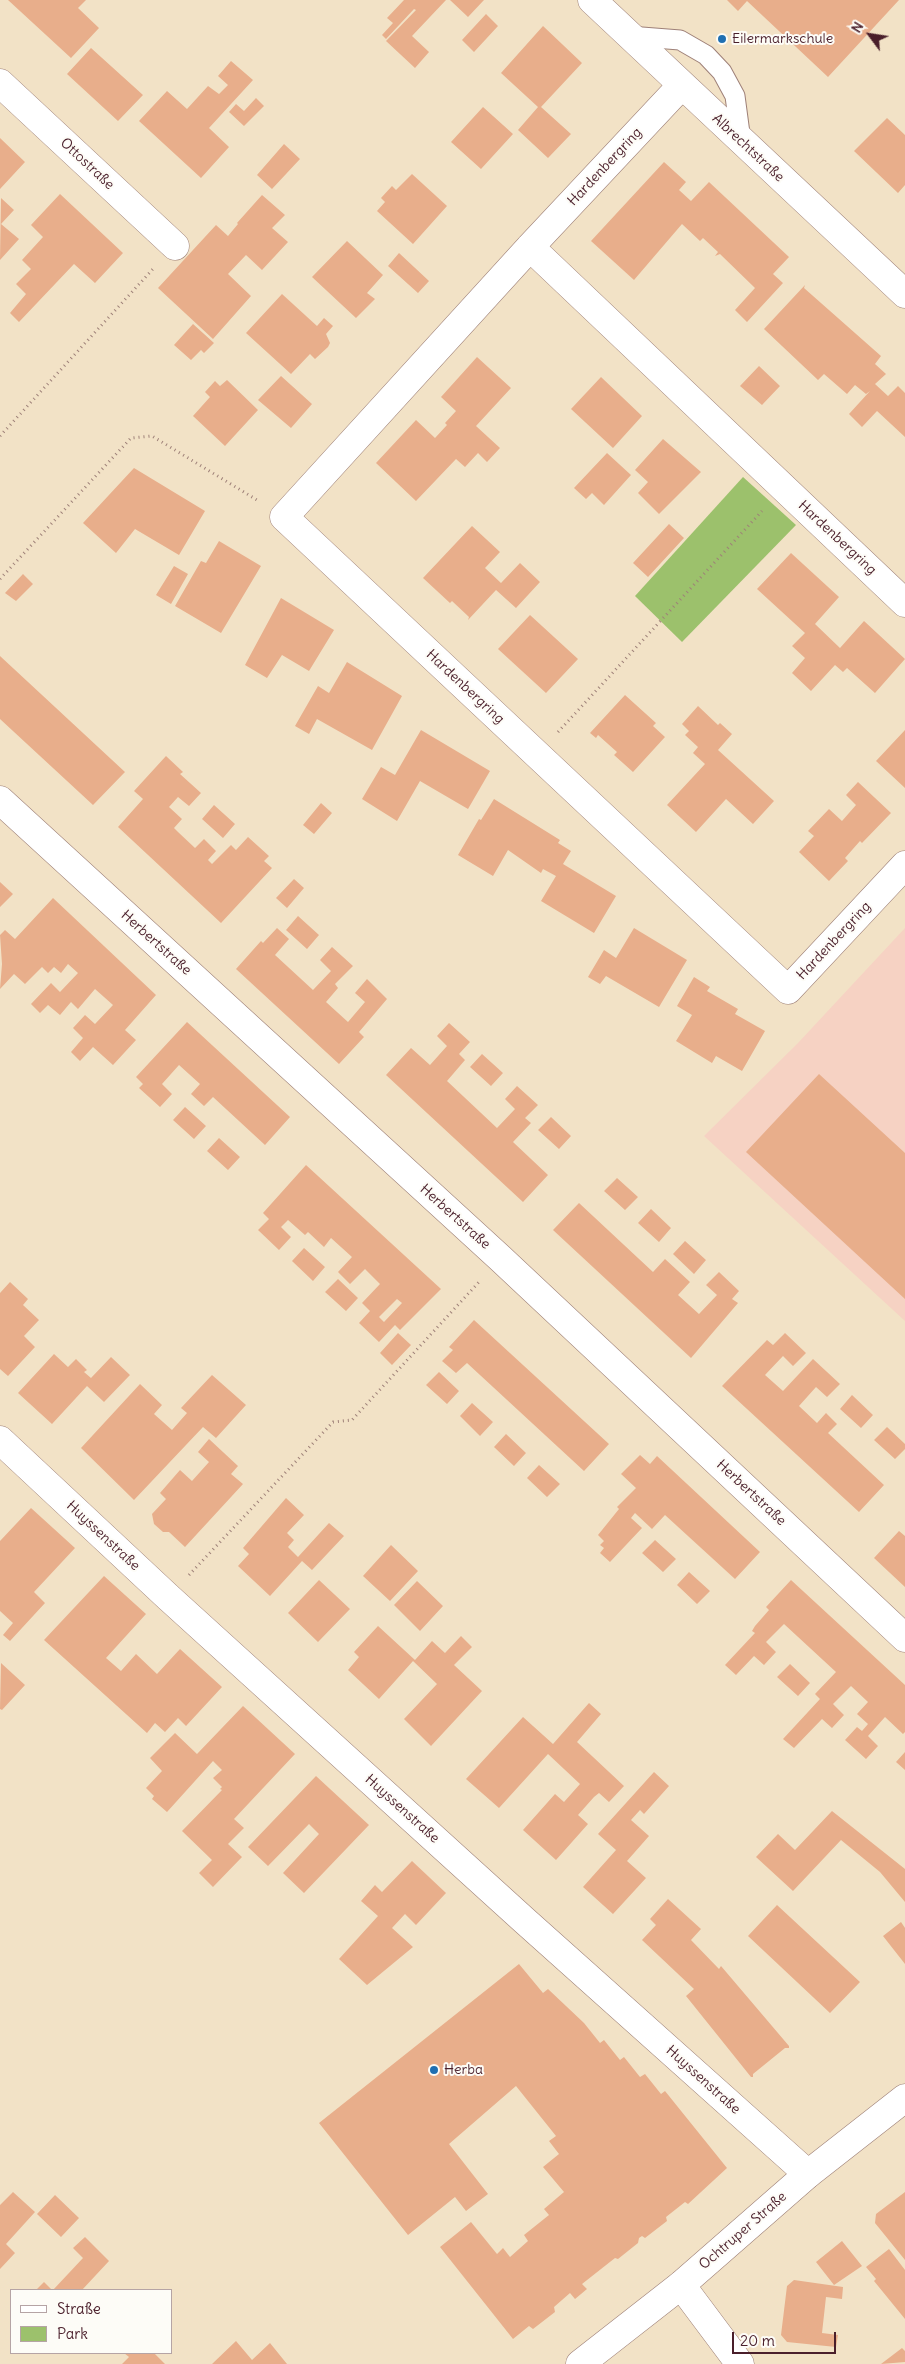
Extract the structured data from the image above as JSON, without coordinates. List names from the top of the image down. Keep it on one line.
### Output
{"streets":{"street":["Albrechtstraße","Ottostraße","Hardenbergring","Herbertstraße","Huyssenstraße","Ochtruper Straße"]},"crossings":[["Albrechtstraße","Hardenbergring"],["Huyssenstraße","Ochtruper Straße"]],"places":["Eilermarkschule","Herba"],"legend":["Straße","Park"],"scale_bar":"20 m","north":"top left"}
